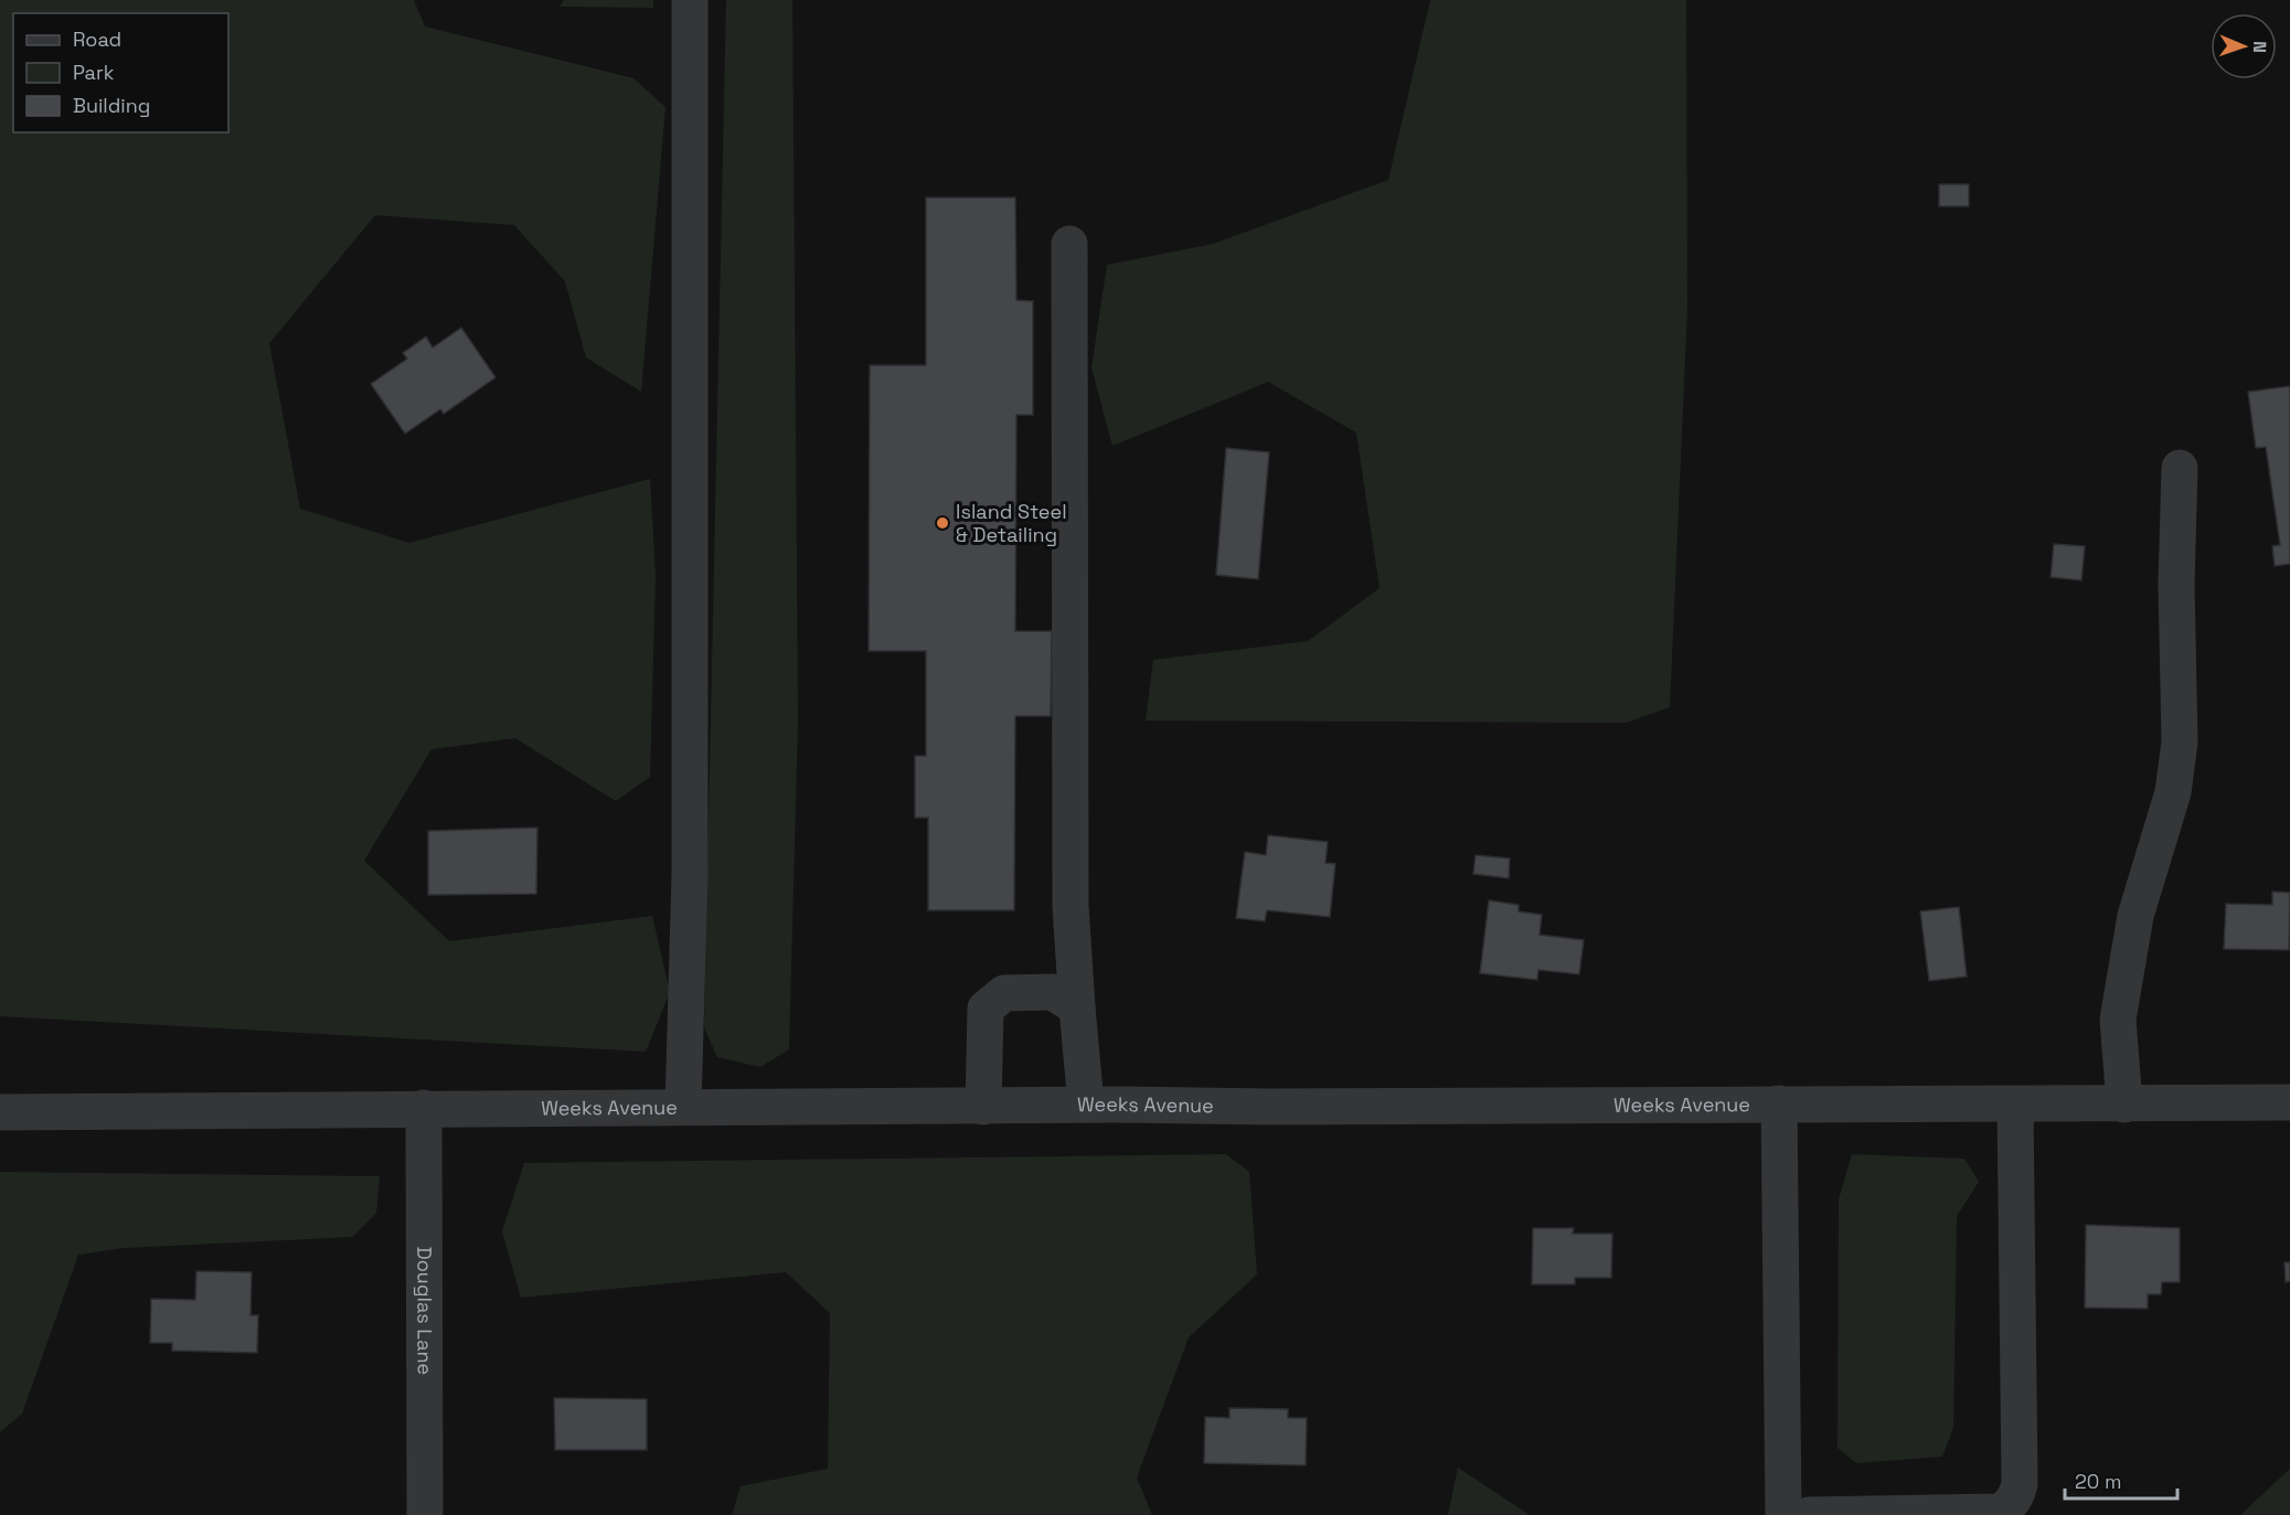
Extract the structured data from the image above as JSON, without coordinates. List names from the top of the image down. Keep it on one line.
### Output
{"streets":{"street":["Weeks Avenue","Douglas Lane"]},"crossings":[["Weeks Avenue","Douglas Lane"]],"places":["Island Steel & Detailing"],"legend":["Road","Park","Building"],"scale_bar":"20 m","north":"right"}
